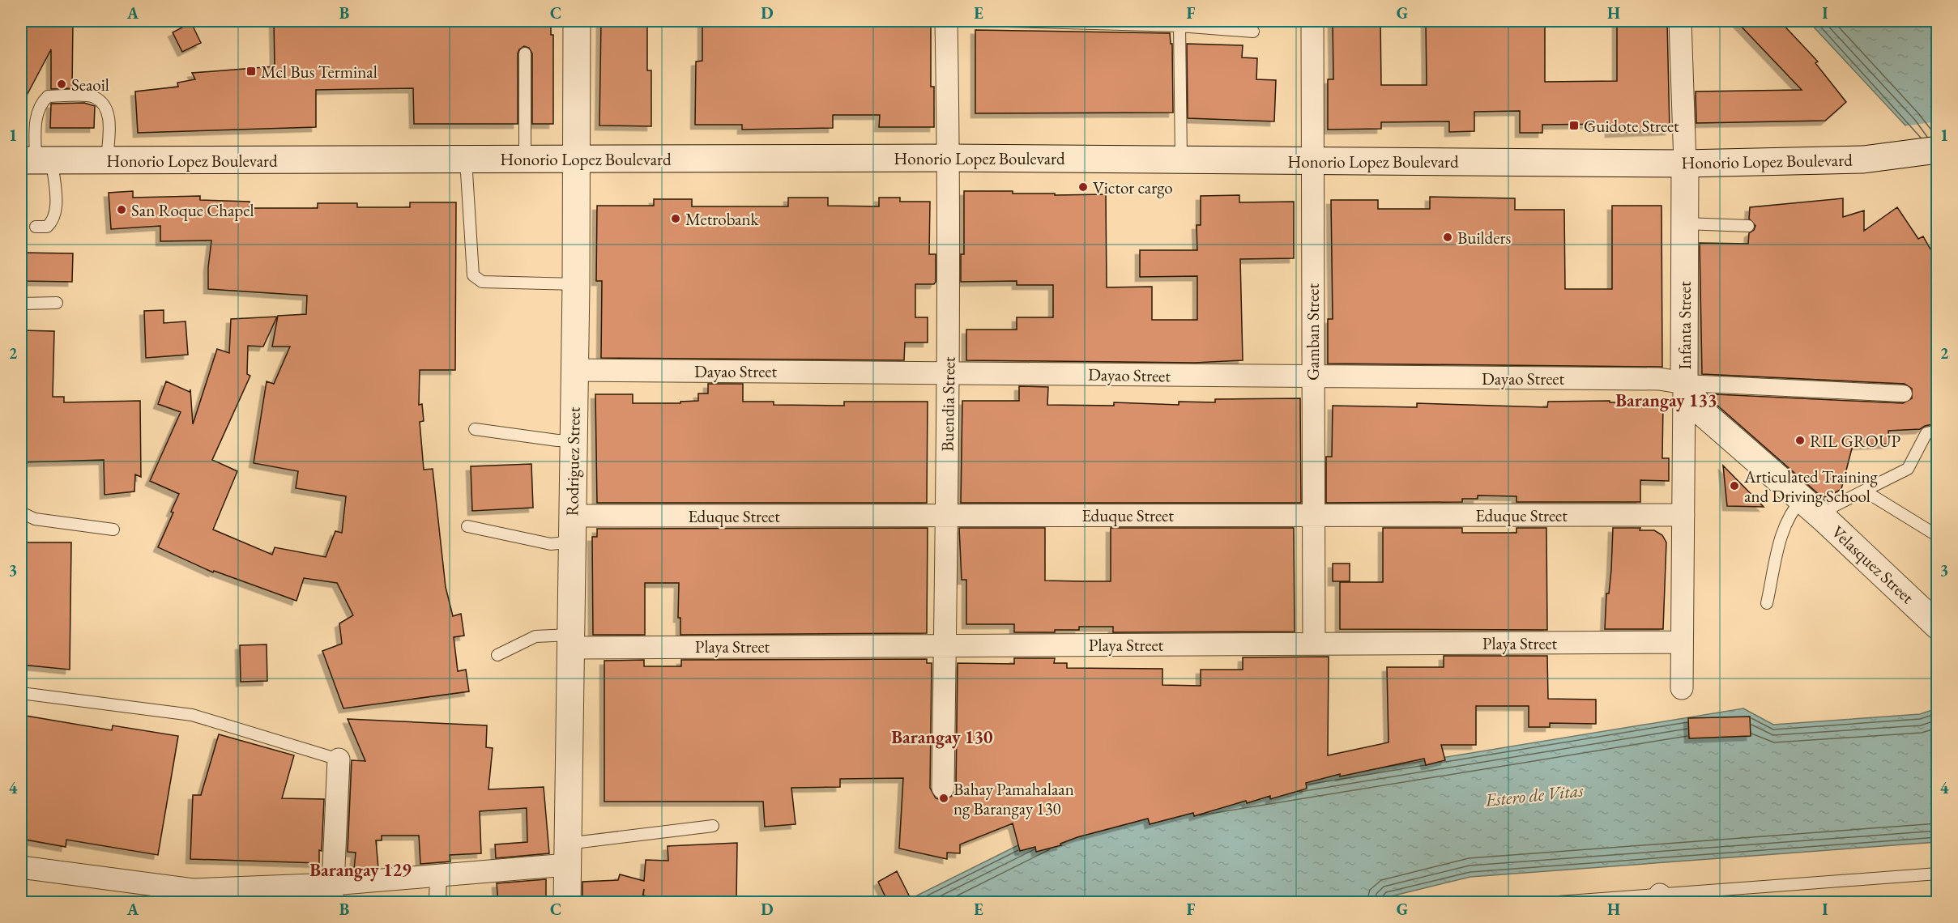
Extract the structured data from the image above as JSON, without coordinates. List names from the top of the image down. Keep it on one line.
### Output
{"streets":{"main road":["Honorio Lopez Boulevard","Infanta Street","Rodriguez Street","Velasquez Street"],"street":["Gamban Street","Dayao Street","Buendia Street","Eduque Street","Playa Street"]},"crossings":[["Honorio Lopez Boulevard","Infanta Street"],["Honorio Lopez Boulevard","Gamban Street"],["Honorio Lopez Boulevard","Buendia Street"],["Honorio Lopez Boulevard","Rodriguez Street"],["Infanta Street","Dayao Street"],["Infanta Street","Eduque Street"],["Infanta Street","Velasquez Street"],["Infanta Street","Playa Street"],["Gamban Street","Dayao Street"],["Gamban Street","Eduque Street"],["Gamban Street","Playa Street"],["Dayao Street","Buendia Street"],["Dayao Street","Rodriguez Street"],["Dayao Street","Velasquez Street"],["Buendia Street","Eduque Street"],["Buendia Street","Playa Street"],["Rodriguez Street","Eduque Street"],["Rodriguez Street","Playa Street"]],"districts":["Barangay 133","Barangay 130","Barangay 129"],"water":["Estero de Vitas"],"places":{"transit":["Mcl Bus Terminal","Guidote Street"],"other":["Seaoil","Victor cargo","San Roque Chapel","Metrobank","Builders","RIL GROUP","Articulated Training and Driving School","Bahay Pamahalaan ng Barangay 130"]},"grid":{"columns":["A","B","C","D","E","F","G","H","I"],"rows":["1","2","3","4"]}}
